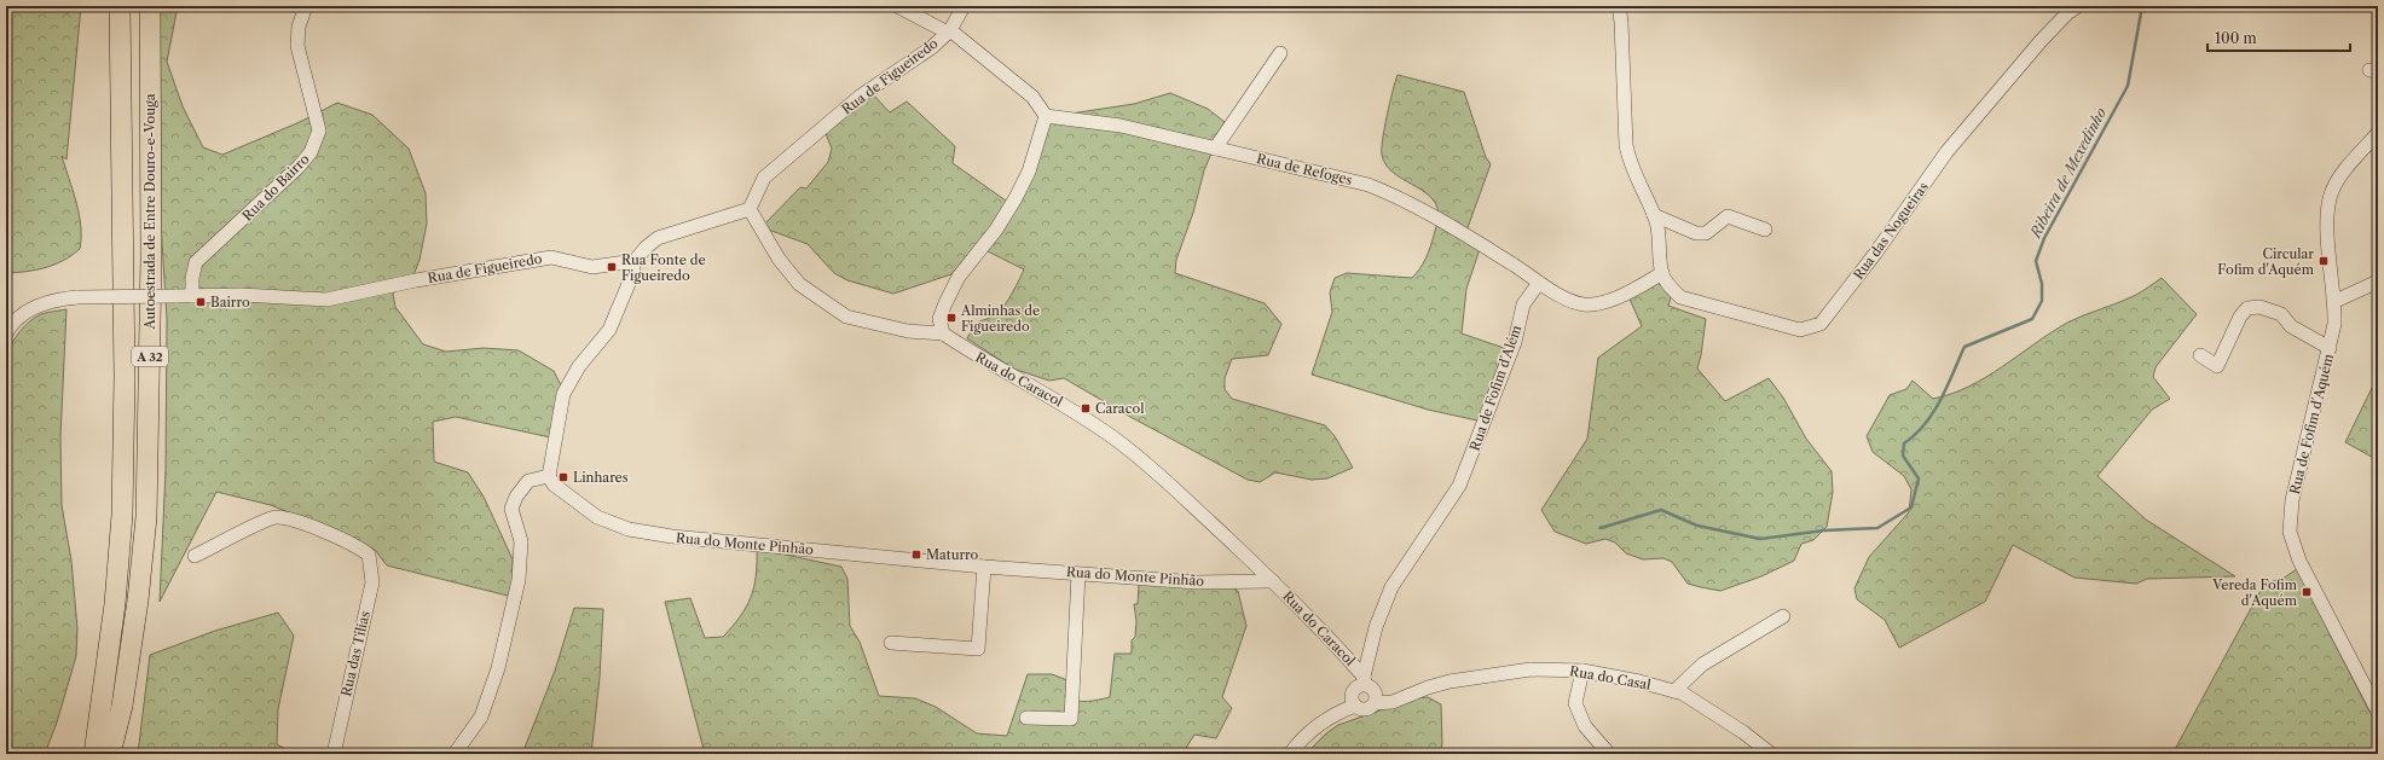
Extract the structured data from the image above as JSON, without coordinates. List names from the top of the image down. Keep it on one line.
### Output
{"streets":{"highway":["Autoestrada de Entre Douro-e-Vouga","A 32"],"street":["Rua de Figueiredo","Rua de Refoges","Rua do Bairro","Rua das Nogueiras","Rua do Caracol","Rua de Fofim d´Além","Rua de Fofim d´Aquém","Rua do Monte Pinhão","Rua das Tílias","Rua do Casal"]},"crossings":[["Rua de Figueiredo","Rua do Bairro"],["Rua de Refoges","Rua de Fofim d´Além"],["Autoestrada de Entre Douro-e-Vouga","A 32"],["Rua do Caracol","Rua de Fofim d´Além"],["Rua do Caracol","Rua do Monte Pinhão"],["Rua do Caracol","Rua do Casal"],["Rua de Fofim d´Além","Rua do Casal"]],"water":["Ribeira de Mexedinho"],"places":{"transit":["Circular Fofim d'Aquém","Rua Fonte de Figueiredo","Bairro","Alminhas de Figueiredo","Caracol","Linhares","Maturro","Vereda Fofim d'Aquém"]},"scale_bar":"100 m"}
